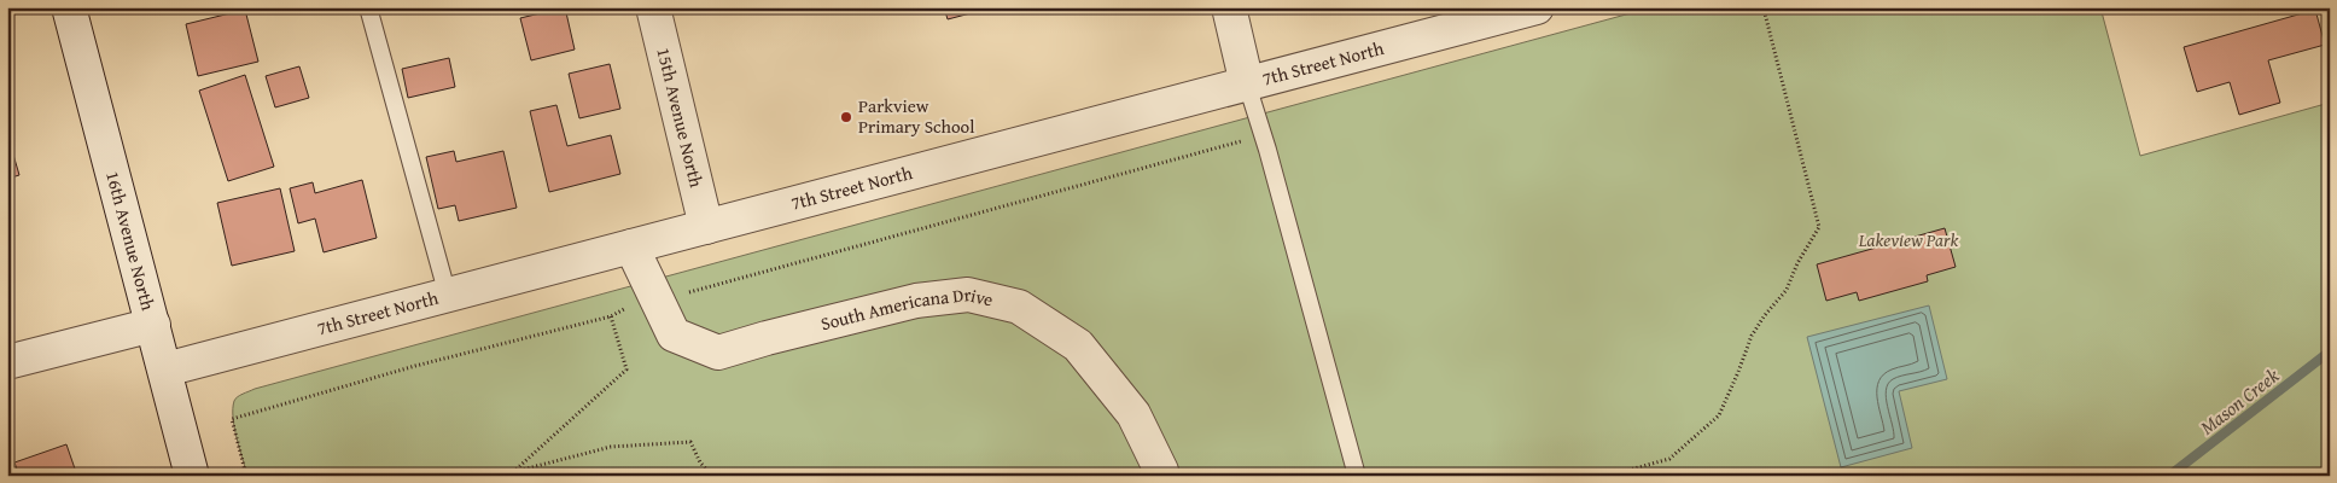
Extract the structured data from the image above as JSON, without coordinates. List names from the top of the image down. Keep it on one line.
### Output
{"streets":{"street":["7th Street North","15th Avenue North","16th Avenue North","South Americana Drive"]},"crossings":[["7th Street North","15th Avenue North"],["7th Street North","16th Avenue North"],["7th Street North","South Americana Drive"]],"water":["Mason Creek"],"parks":["Lakeview Park"],"places":["Parkview Primary School"]}
